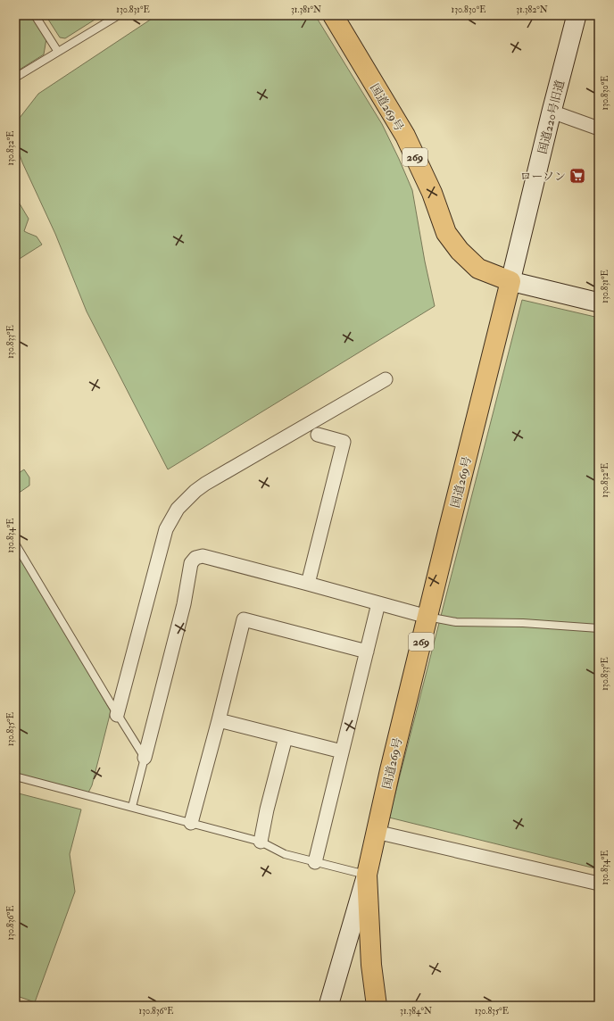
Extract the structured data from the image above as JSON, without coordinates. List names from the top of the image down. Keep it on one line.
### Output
{"streets":{"highway":["国道269号","269"],"street":["国道220号旧道"]},"crossings":[["国道269号","国道220号旧道"]],"places":{"supermarket":["ローソン"]},"coordinates":["130.831°E","31.381°N","130.830°E","31.382°N","130.832°E","130.833°E","130.834°E","130.835°E","130.836°E","31.384°N"]}
